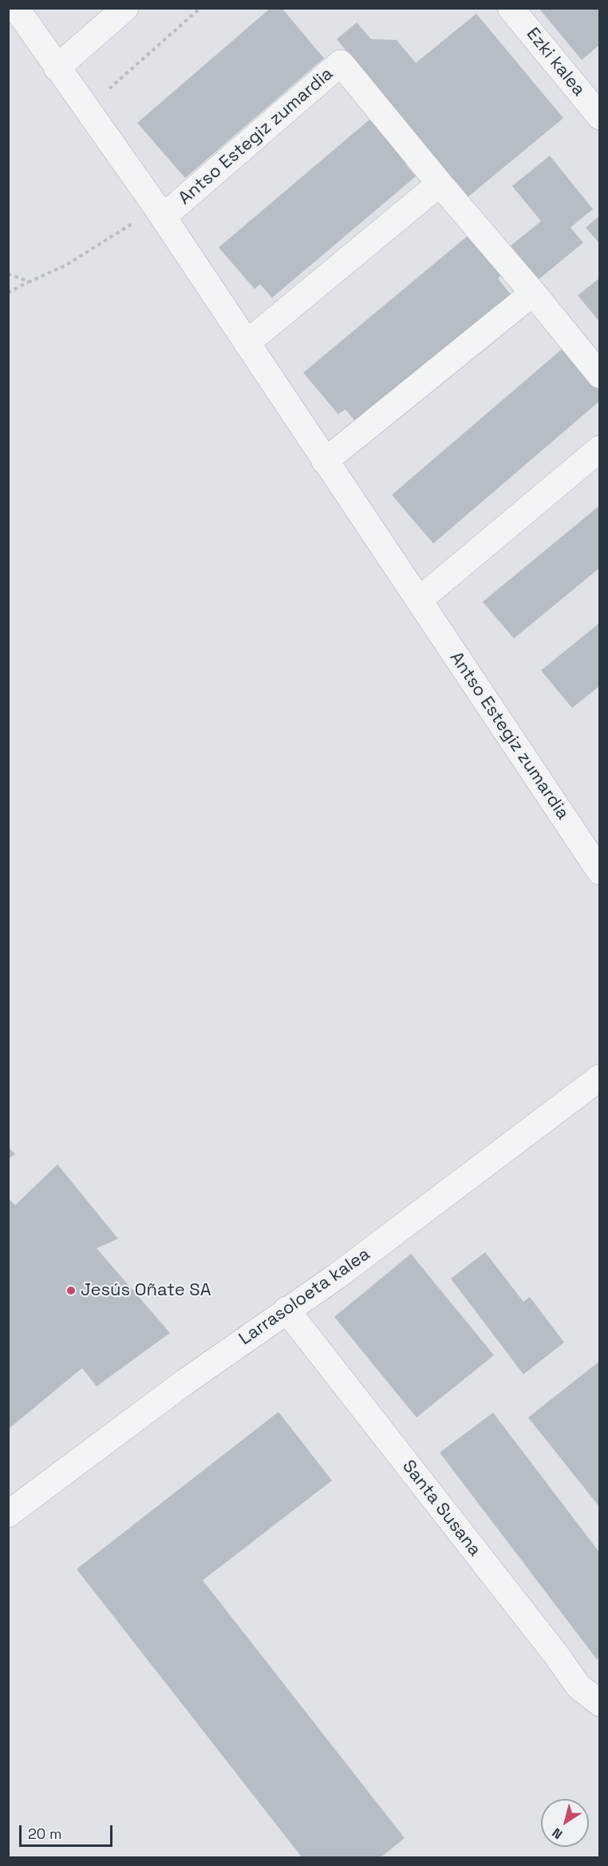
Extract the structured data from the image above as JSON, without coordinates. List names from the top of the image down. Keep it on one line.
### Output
{"streets":{"street":["Ezki kalea","Antso Estegiz zumardia","Larrasoloeta kalea","Santa Susana"]},"crossings":[["Larrasoloeta kalea","Santa Susana"]],"places":["Jesús Oñate SA"],"scale_bar":"20 m","north":"bottom left"}
